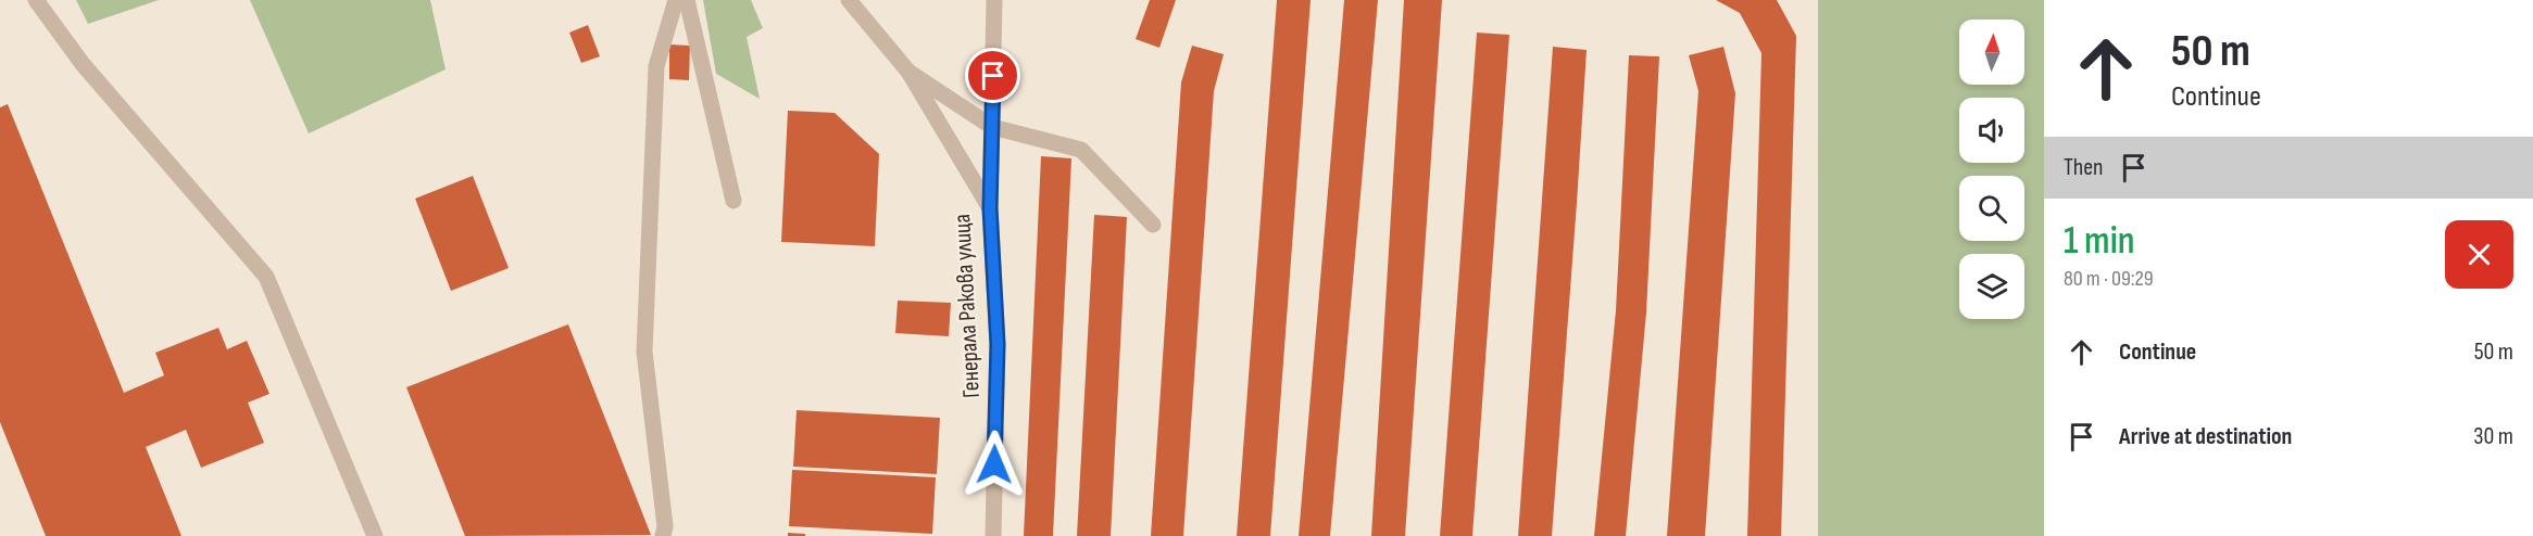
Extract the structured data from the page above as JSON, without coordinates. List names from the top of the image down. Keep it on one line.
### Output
{"streets":{"street":["Генерала Ракова улица"]},"north":"top","page":{"turn":["50 m","Continue"],"then":"Then","heading":["1 min","80 m · 09:29"],"list":[{"name":"Continue","value":"50 m"},{"name":"Arrive at destination","value":"30 m"}]}}
